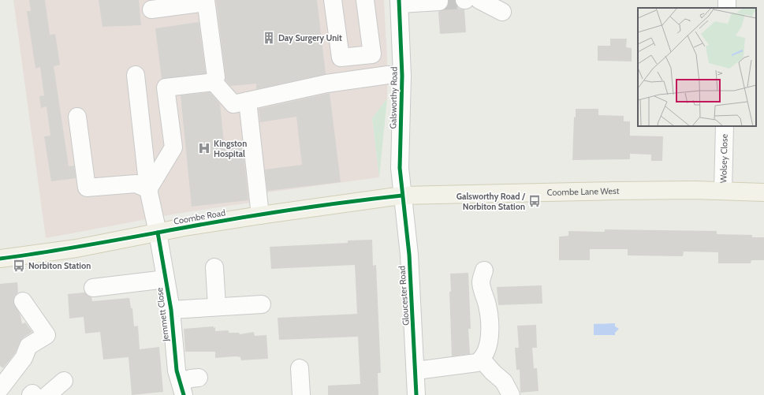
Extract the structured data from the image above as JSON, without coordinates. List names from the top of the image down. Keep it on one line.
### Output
{"streets":{"main road":["Coombe Lane West","Coombe Road"],"street":["Galsworthy Road","Wolsey Close","Gloucester Road","Jemmett Close"]},"crossings":[["Galsworthy Road","Coombe Lane West"],["Galsworthy Road","Coombe Road"],["Galsworthy Road","Gloucester Road"],["Wolsey Close","Coombe Lane West"],["Coombe Lane West","Coombe Road"],["Coombe Lane West","Gloucester Road"],["Coombe Road","Gloucester Road"],["Coombe Road","Jemmett Close"]],"places":{"building":["Day Surgery Unit"],"hospital":["Kingston Hospital"],"bus stop":["Galsworthy Road / Norbiton Station","Norbiton Station"]}}
